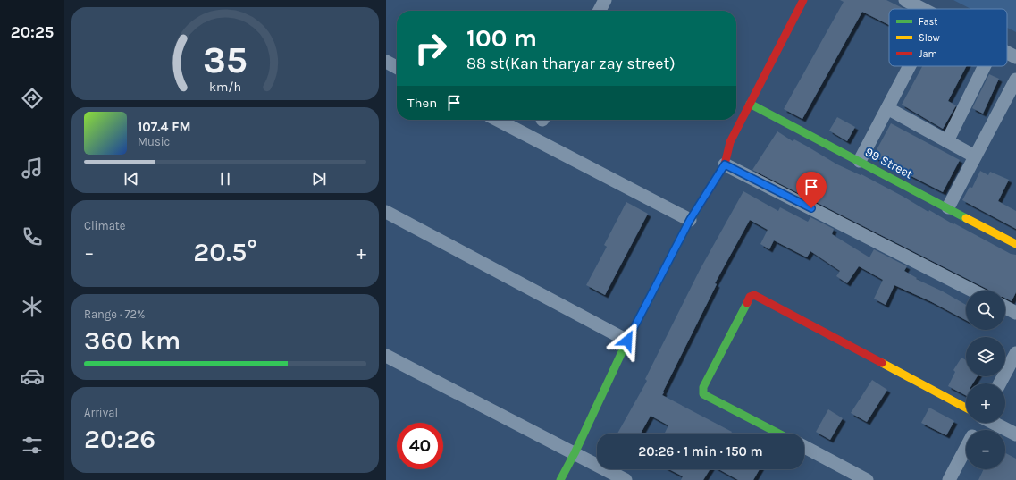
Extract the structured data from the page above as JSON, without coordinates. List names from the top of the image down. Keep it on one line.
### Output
{"streets":{"street":["99 Street"]},"legend":["Fast","Slow","Jam"],"page":{"tabs":"20:25","turn":["100 m","88 st(Kan tharyar zay street)"],"then":"Then","song":["107.4 FM","Music"],"tile":["Climate",["Range · 72%","360 km"],["Arrival","20:26"]],"heat":["−","20.5°","+"],"map_buttons":["+","−"],"limit":"40","trip":"20:26 · 1 min · 150 m","gauge":["35","km/h"]}}
